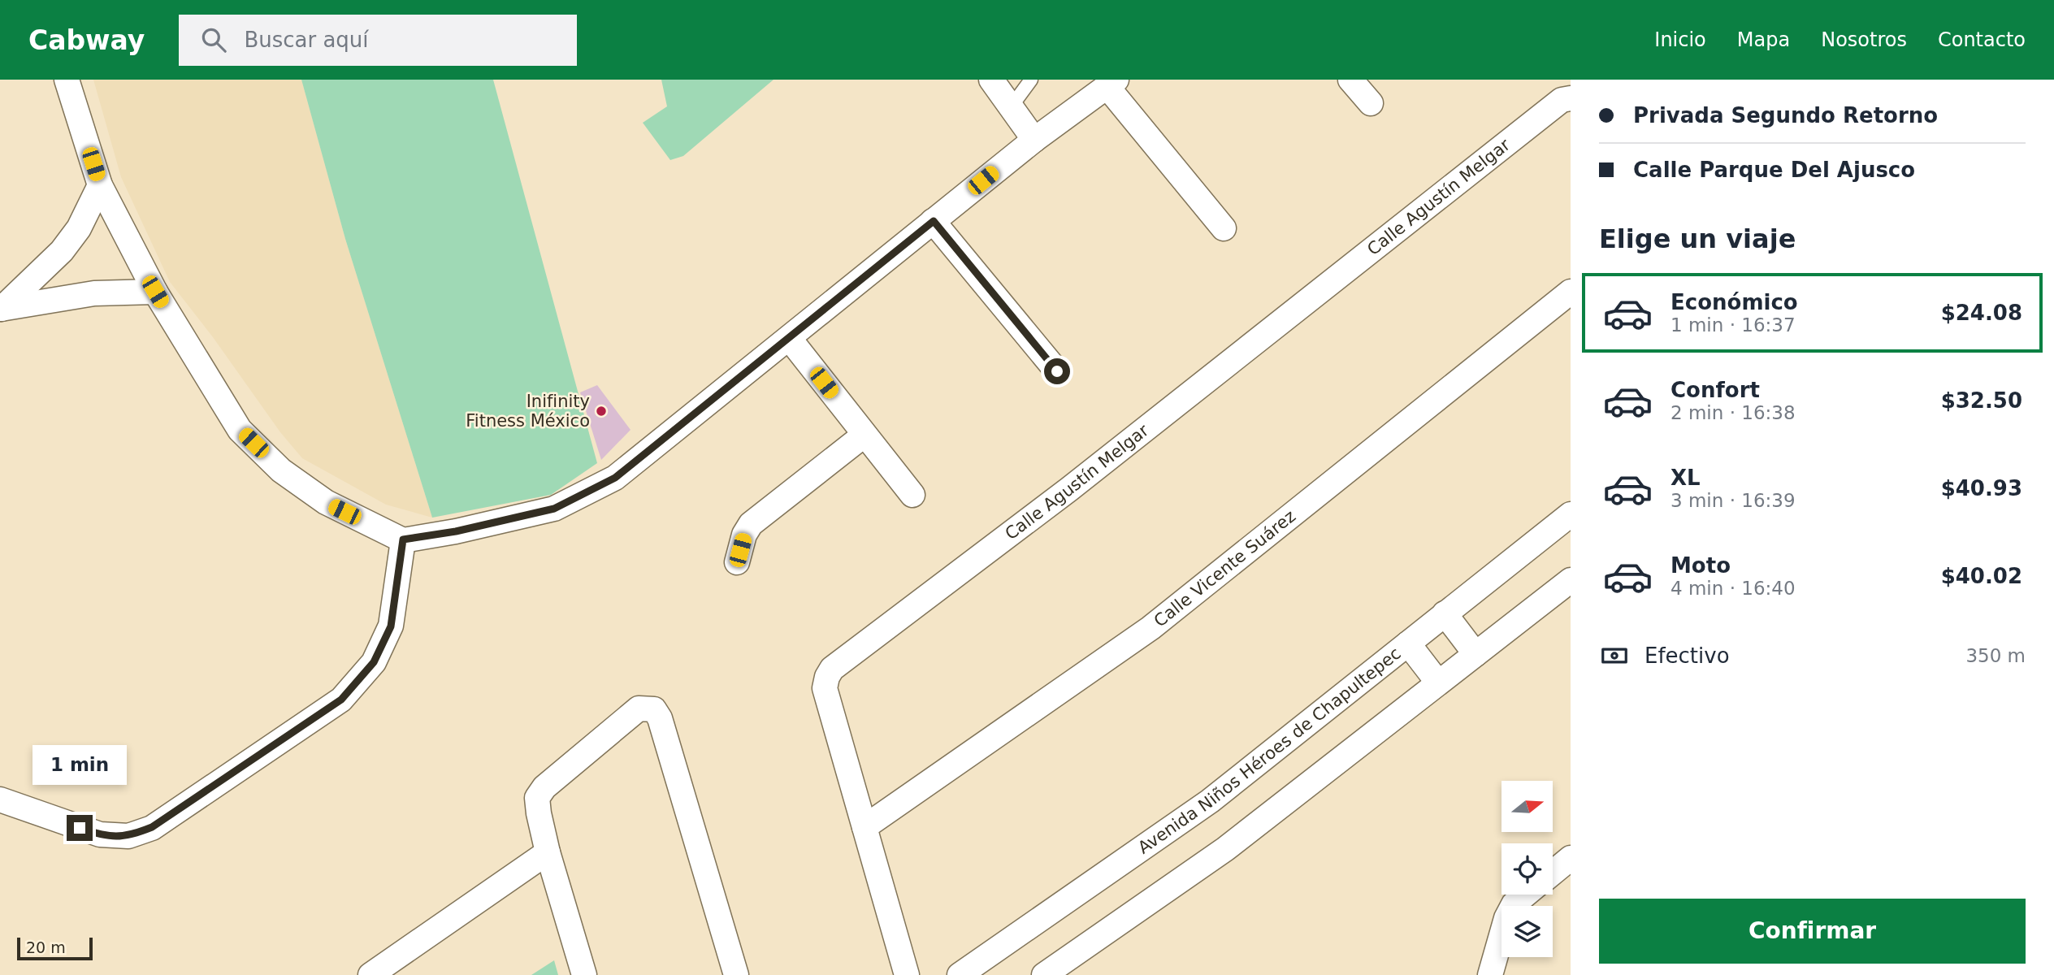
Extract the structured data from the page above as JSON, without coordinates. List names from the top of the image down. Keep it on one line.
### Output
{"streets":{"street":["Calle Agustín Melgar","Calle Vicente Suárez","Avenida Niños Héroes de Chapultepec"]},"crossings":[["Calle Agustín Melgar","Calle Vicente Suárez"]],"places":["Inifinity Fitness México"],"scale_bar":"20 m","north":"right","page":{"header":"Cabway","search":"Buscar aquí","nav":["Inicio","Mapa","Nosotros","Contacto"],"banner":["Privada Segundo Retorno","Calle Parque Del Ajusco"],"heading":"Elige un viaje","list":[{"name":"Económico","note":"1 min · 16:37","value":"$24.08"},{"name":"Confort","note":"2 min · 16:38","value":"$32.50"},{"name":"XL","note":"3 min · 16:39","value":"$40.93"},{"name":"Moto","note":"4 min · 16:40","value":"$40.02"}],"pay":["Efectivo","350 m"],"bubble":"1 min","buttons":"Confirmar","scale":"20 m"}}
